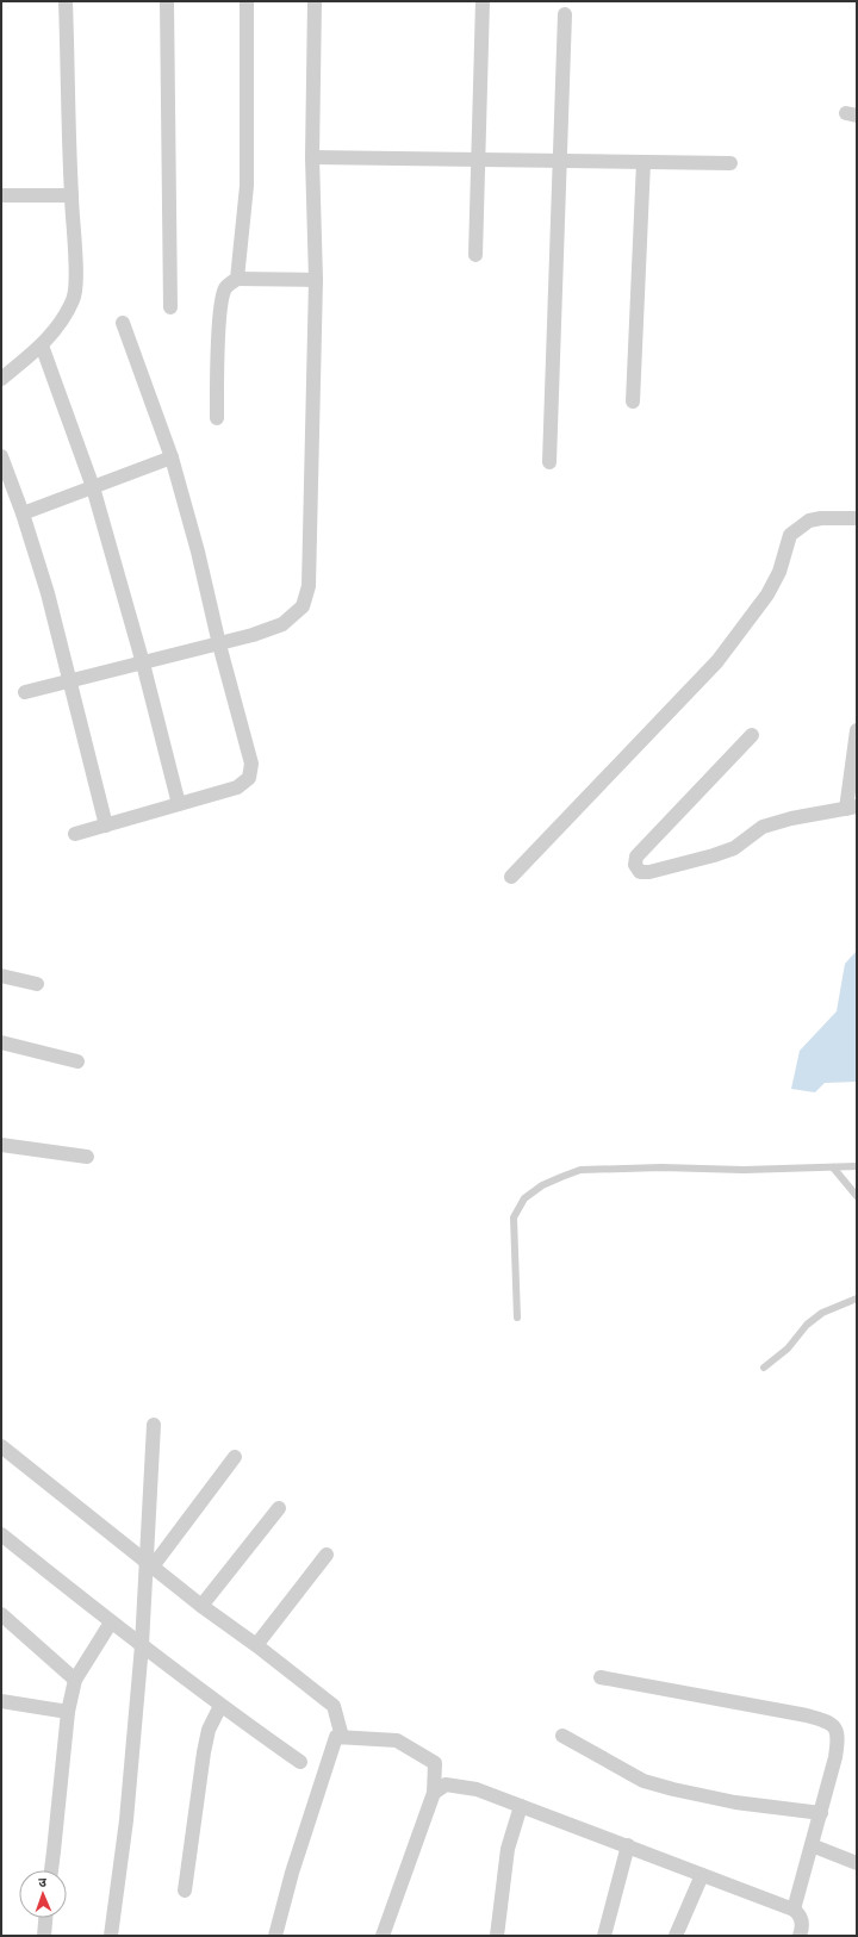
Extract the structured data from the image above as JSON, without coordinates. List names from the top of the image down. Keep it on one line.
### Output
{"north":"top"}
